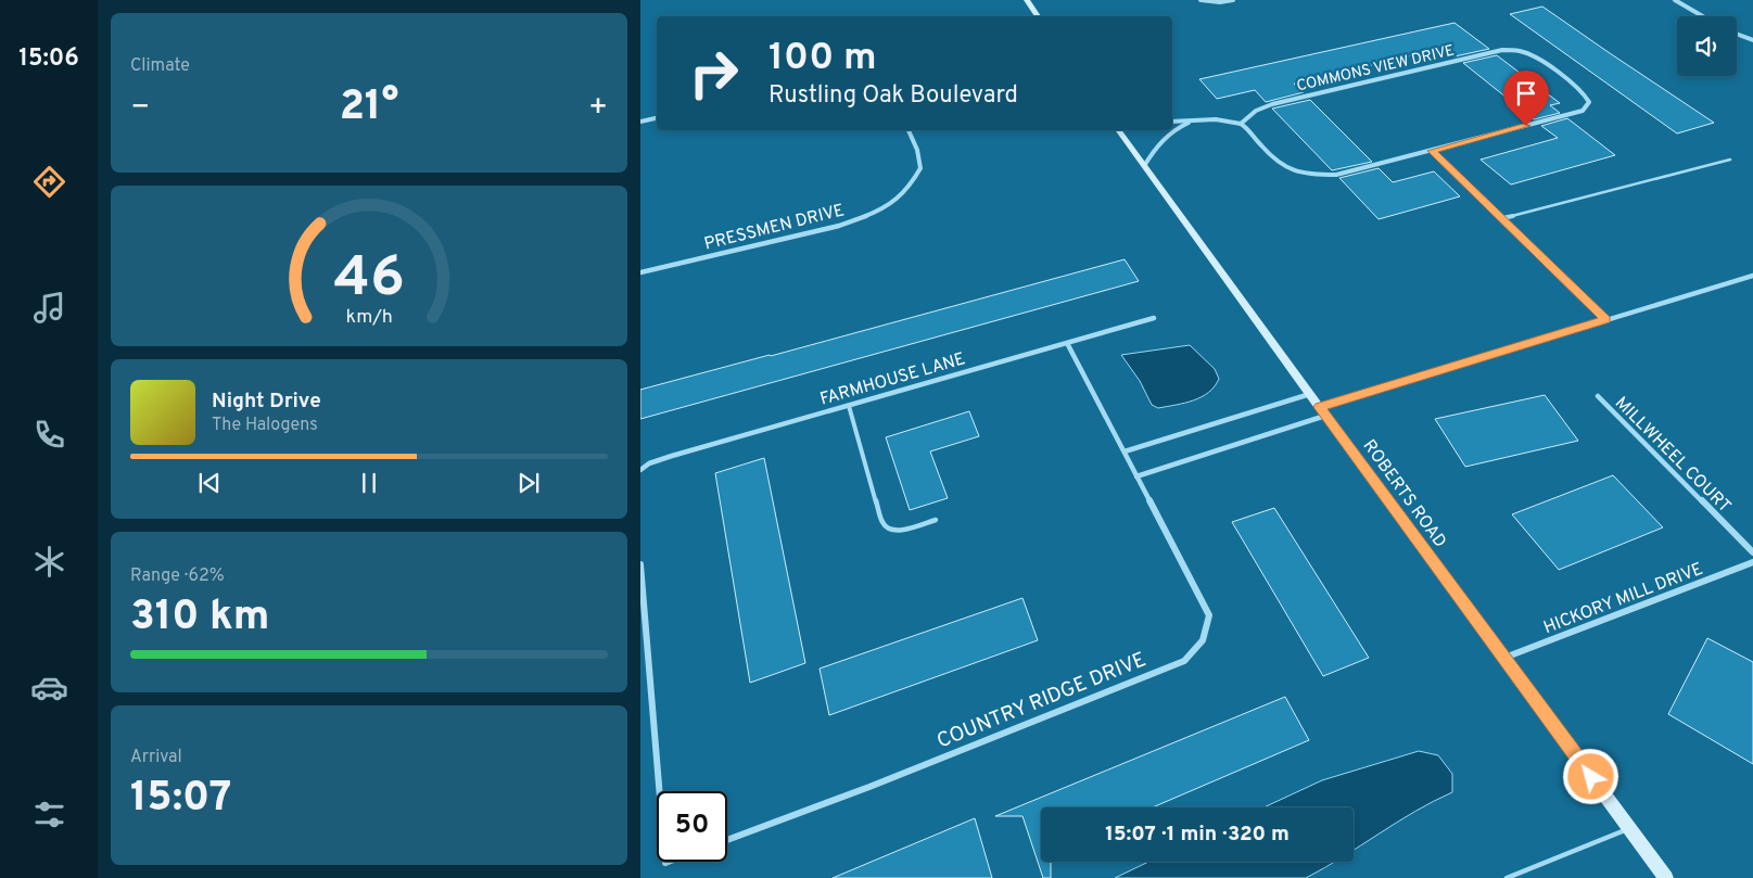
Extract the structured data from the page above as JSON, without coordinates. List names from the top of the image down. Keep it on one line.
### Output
{"streets":{"main road":["ROBERTS ROAD"],"street":["COMMONS VIEW DRIVE","PRESSMEN DRIVE","FARMHOUSE LANE","MILLWHEEL COURT","HICKORY MILL DRIVE","COUNTRY RIDGE DRIVE"]},"crossings":[["FARMHOUSE LANE","COUNTRY RIDGE DRIVE"],["ROBERTS ROAD","HICKORY MILL DRIVE"]],"page":{"tabs":"15:06","tile":["Climate",["Range · 62%","310 km"],["Arrival","15:07"]],"turn":["100 m","Rustling Oak Boulevard"],"heat":["−","21°","+"],"song":["Night Drive","The Halogens"],"limit":"50","trip":"15:07 · 1 min · 320 m","gauge":["46","km/h"]}}
